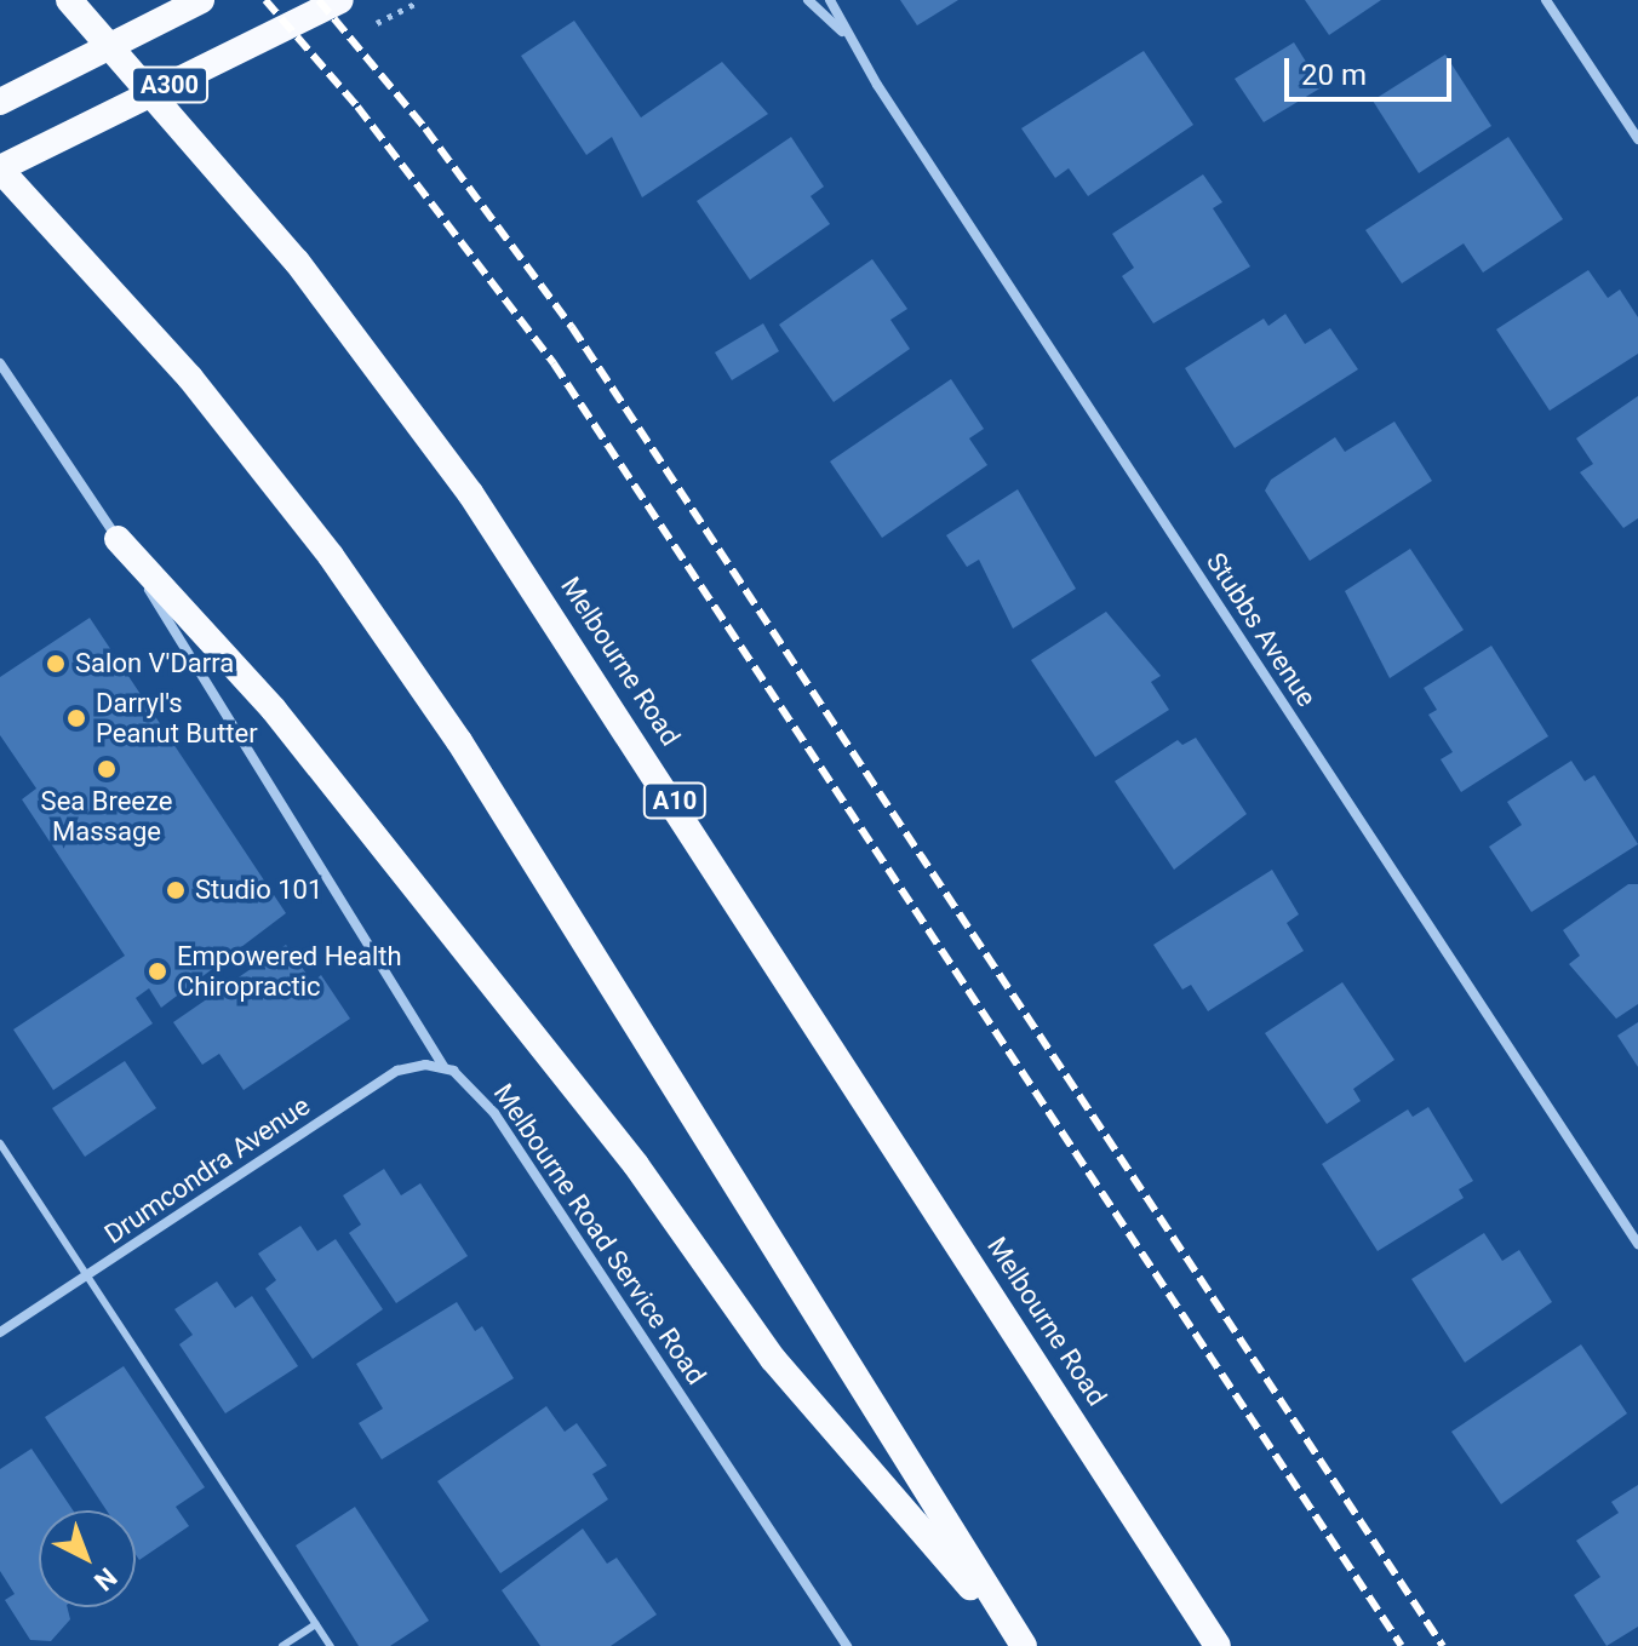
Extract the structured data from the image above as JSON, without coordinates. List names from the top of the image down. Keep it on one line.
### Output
{"streets":{"highway":["A300","Melbourne Road","A10"],"street":["Stubbs Avenue","Drumcondra Avenue","Melbourne Road Service Road"]},"crossings":[["Drumcondra Avenue","Melbourne Road Service Road"]],"places":["Salon V'Darra","Darryl's Peanut Butter","Sea Breeze Massage","Studio 101","Empowered Health Chiropractic"],"scale_bar":"20 m","north":"bottom right"}
